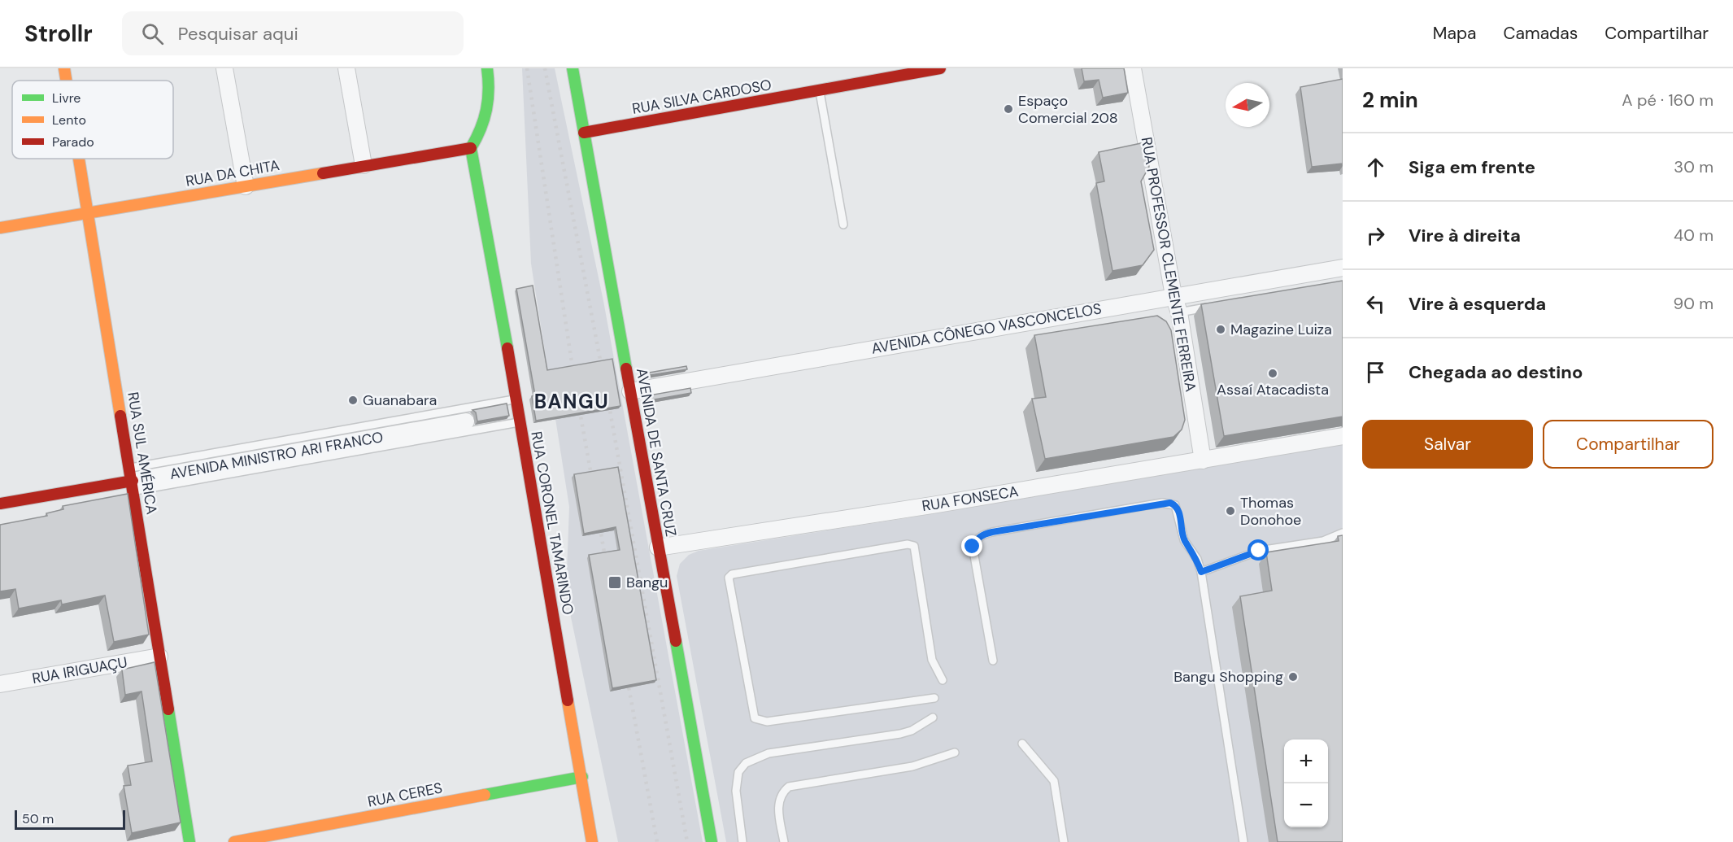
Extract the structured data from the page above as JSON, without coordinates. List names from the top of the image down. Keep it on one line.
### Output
{"streets":{"main road":["RUA SILVA CARDOSO","RUA DA CHITA","AVENIDA DE SANTA CRUZ","RUA SUL AMÉRICA","AVENIDA MINISTRO ARI FRANCO","RUA CORONEL TAMARINDO","RUA CERES"],"street":["RUA PROFESSOR CLEMENTE FERREIRA","AVENIDA CÔNEGO VASCONCELOS","RUA FONSECA","RUA IRIGUAÇU"]},"crossings":[["RUA SILVA CARDOSO","AVENIDA DE SANTA CRUZ"],["RUA DA CHITA","RUA SUL AMÉRICA"],["RUA DA CHITA","RUA CORONEL TAMARINDO"],["RUA PROFESSOR CLEMENTE FERREIRA","AVENIDA CÔNEGO VASCONCELOS"],["RUA PROFESSOR CLEMENTE FERREIRA","RUA FONSECA"],["AVENIDA CÔNEGO VASCONCELOS","AVENIDA DE SANTA CRUZ"],["AVENIDA DE SANTA CRUZ","RUA FONSECA"],["RUA SUL AMÉRICA","AVENIDA MINISTRO ARI FRANCO"],["RUA SUL AMÉRICA","RUA IRIGUAÇU"],["RUA CORONEL TAMARINDO","RUA CERES"]],"districts":["BANGU"],"places":{"other":["Espaço Comercial 208","Magazine Luiza","Assaí Atacadista","Guanabara","Thomas Donohoe","Bangu Shopping"],"transit":["Bangu"]},"legend":["Livre","Lento","Parado"],"scale_bar":"50 m","north":"left","page":{"header":"Strollr","search":"Pesquisar aqui","nav":["Mapa","Camadas","Compartilhar"],"heading":["2 min","A pé · 160 m"],"list":[["Siga em frente","30 m"],["Vire à direita","40 m"],["Vire à esquerda","90 m"],"Chegada ao destino"],"buttons":["Salvar","Compartilhar"],"map_buttons":["+","−"],"scale":"50 m"}}
